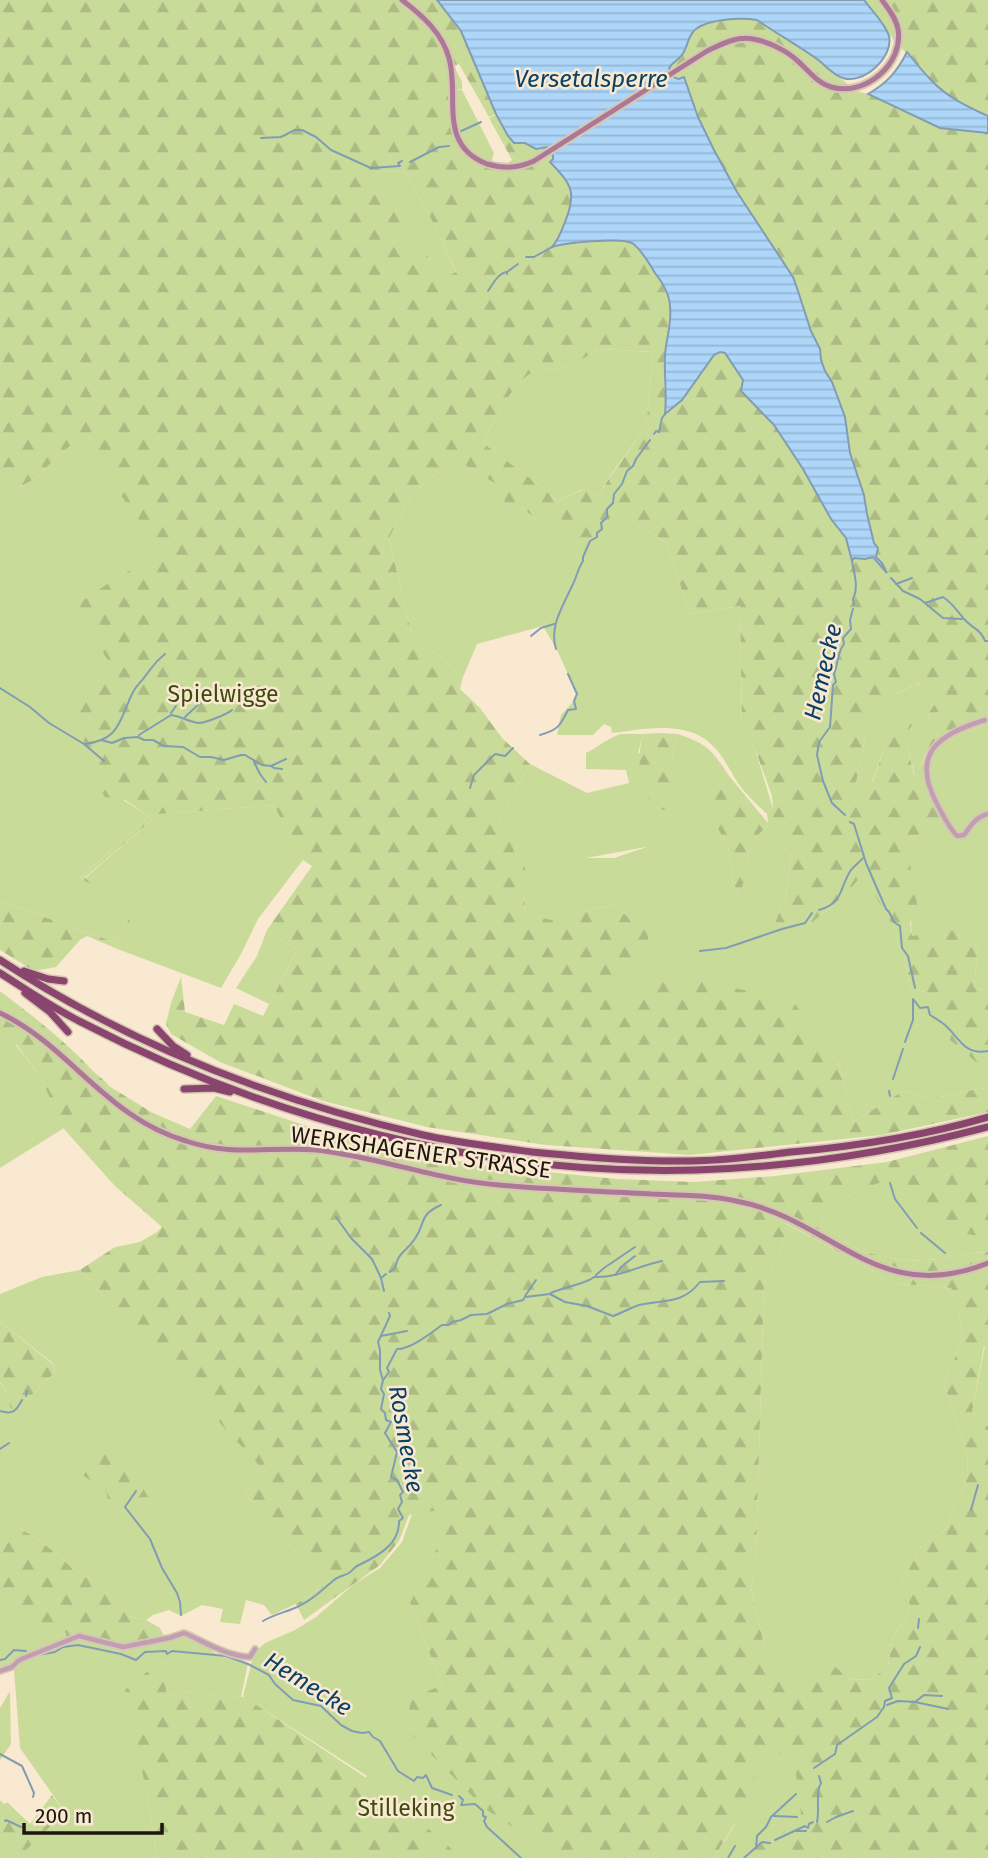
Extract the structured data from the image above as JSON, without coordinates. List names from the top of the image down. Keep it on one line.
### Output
{"streets":{"main road":["WERKSHAGENER STRASSE"]},"water":["Versetalsperre","Hemecke","Rosmecke"],"parks":["Spielwigge","Stilleking"],"scale_bar":"200 m"}
